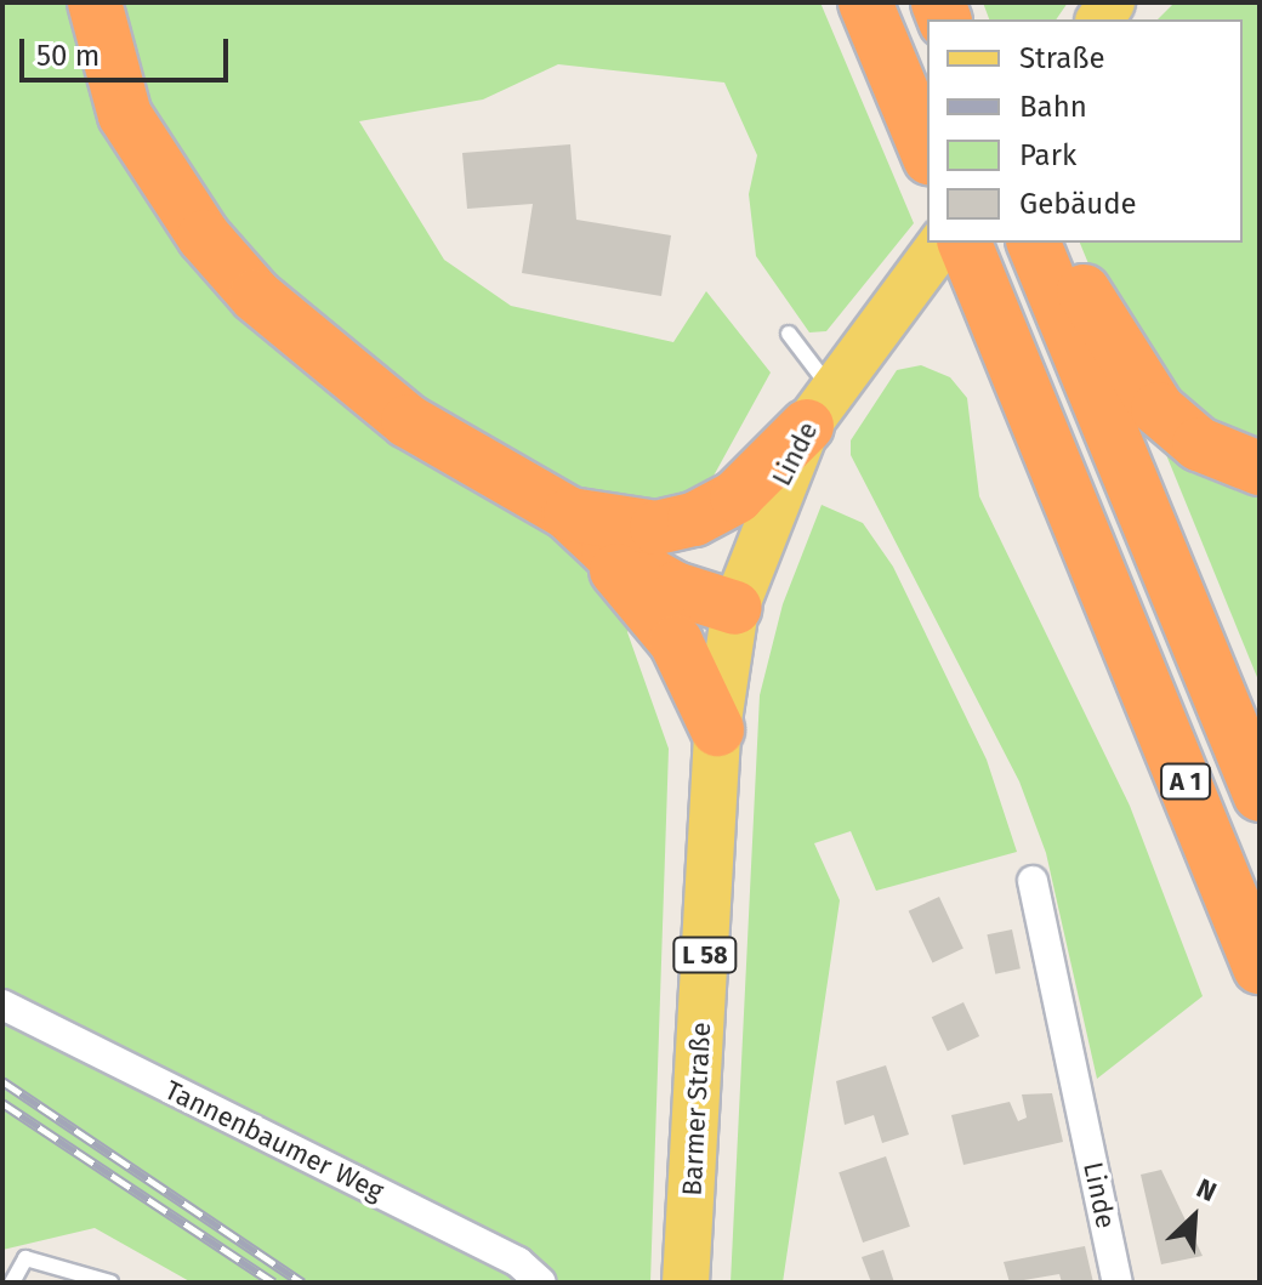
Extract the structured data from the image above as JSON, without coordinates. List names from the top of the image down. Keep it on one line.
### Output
{"streets":{"highway":["A 1"],"main road":["Linde","L 58","Barmer Straße"],"street":["Tannenbaumer Weg"]},"crossings":[["Linde","Barmer Straße"]],"legend":["Straße","Bahn","Park","Gebäude"],"scale_bar":"50 m","north":"top right"}
